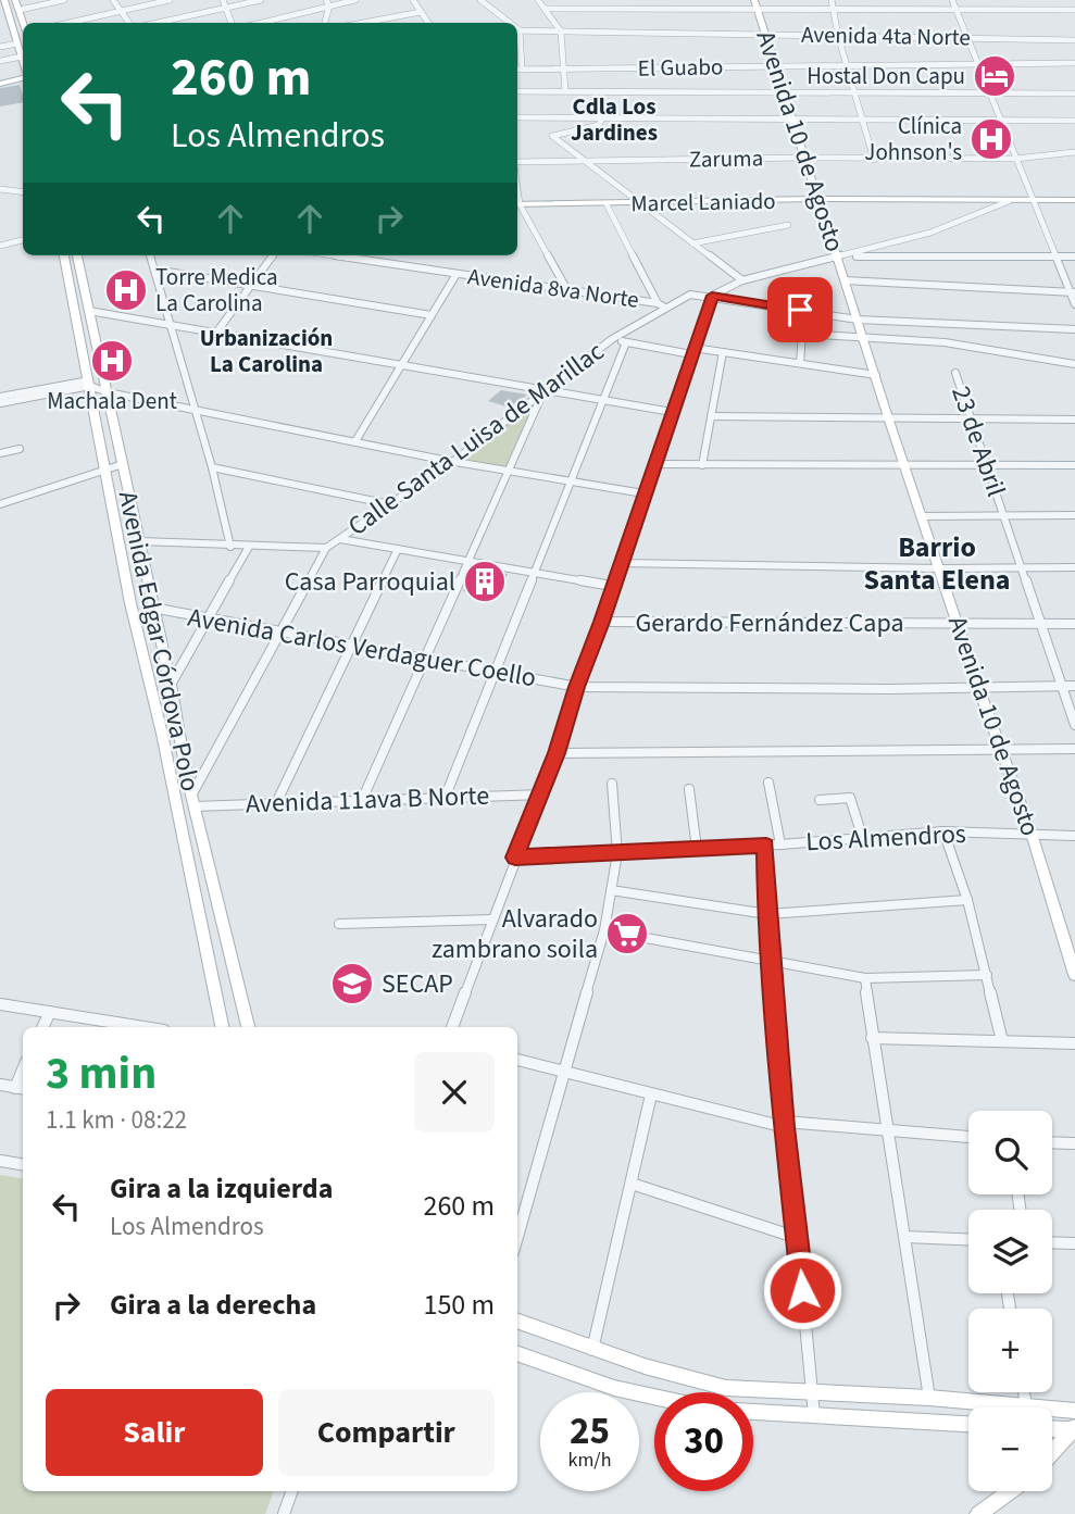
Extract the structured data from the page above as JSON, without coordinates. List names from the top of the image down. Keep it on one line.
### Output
{"streets":{"main road":["Avenida 10 de Agosto","Marcel Laniado","Avenida Edgar Córdova Polo"],"street":["Avenida 4ta Norte","El Guabo","Zaruma","Avenida 8va Norte","Calle Santa Luisa de Marillac","23 de Abril","Gerardo Fernández Capa","Avenida Carlos Verdaguer Coello","Avenida 11ava B Norte","Los Almendros"]},"crossings":[["Avenida 4ta Norte","Avenida 10 de Agosto"],["El Guabo","Avenida 10 de Agosto"],["Avenida 10 de Agosto","Zaruma"],["Avenida 10 de Agosto","Marcel Laniado"],["Avenida 10 de Agosto","Gerardo Fernández Capa"],["Avenida 10 de Agosto","Avenida Carlos Verdaguer Coello"],["Avenida 10 de Agosto","Los Almendros"],["Avenida 8va Norte","Calle Santa Luisa de Marillac"],["Calle Santa Luisa de Marillac","Avenida Edgar Córdova Polo"],["23 de Abril","Gerardo Fernández Capa"],["23 de Abril","Avenida Carlos Verdaguer Coello"],["Avenida Edgar Córdova Polo","Avenida Carlos Verdaguer Coello"],["Avenida Edgar Córdova Polo","Avenida 11ava B Norte"]],"districts":["Cdla Los Jardines","Urbanización La Carolina","Barrio Santa Elena"],"places":{"hotel":["Hostal Don Capu"],"hospital":["Clínica Johnson's","Torre Medica La Carolina","Machala Dent"],"building":["Casa Parroquial"],"supermarket":["Alvarado zambrano soila"],"school or university":["SECAP"]},"page":{"turn":["260 m","Los Almendros"],"heading":["3 min","1.1 km · 08:22"],"map_buttons":["+","−"],"list":[{"name":"Gira a la izquierda","note":"Los Almendros","value":"260 m"},{"name":"Gira a la derecha","value":"150 m"}],"buttons":["Salir","Compartir"],"speed":"25 km/h","limit":"30"}}
